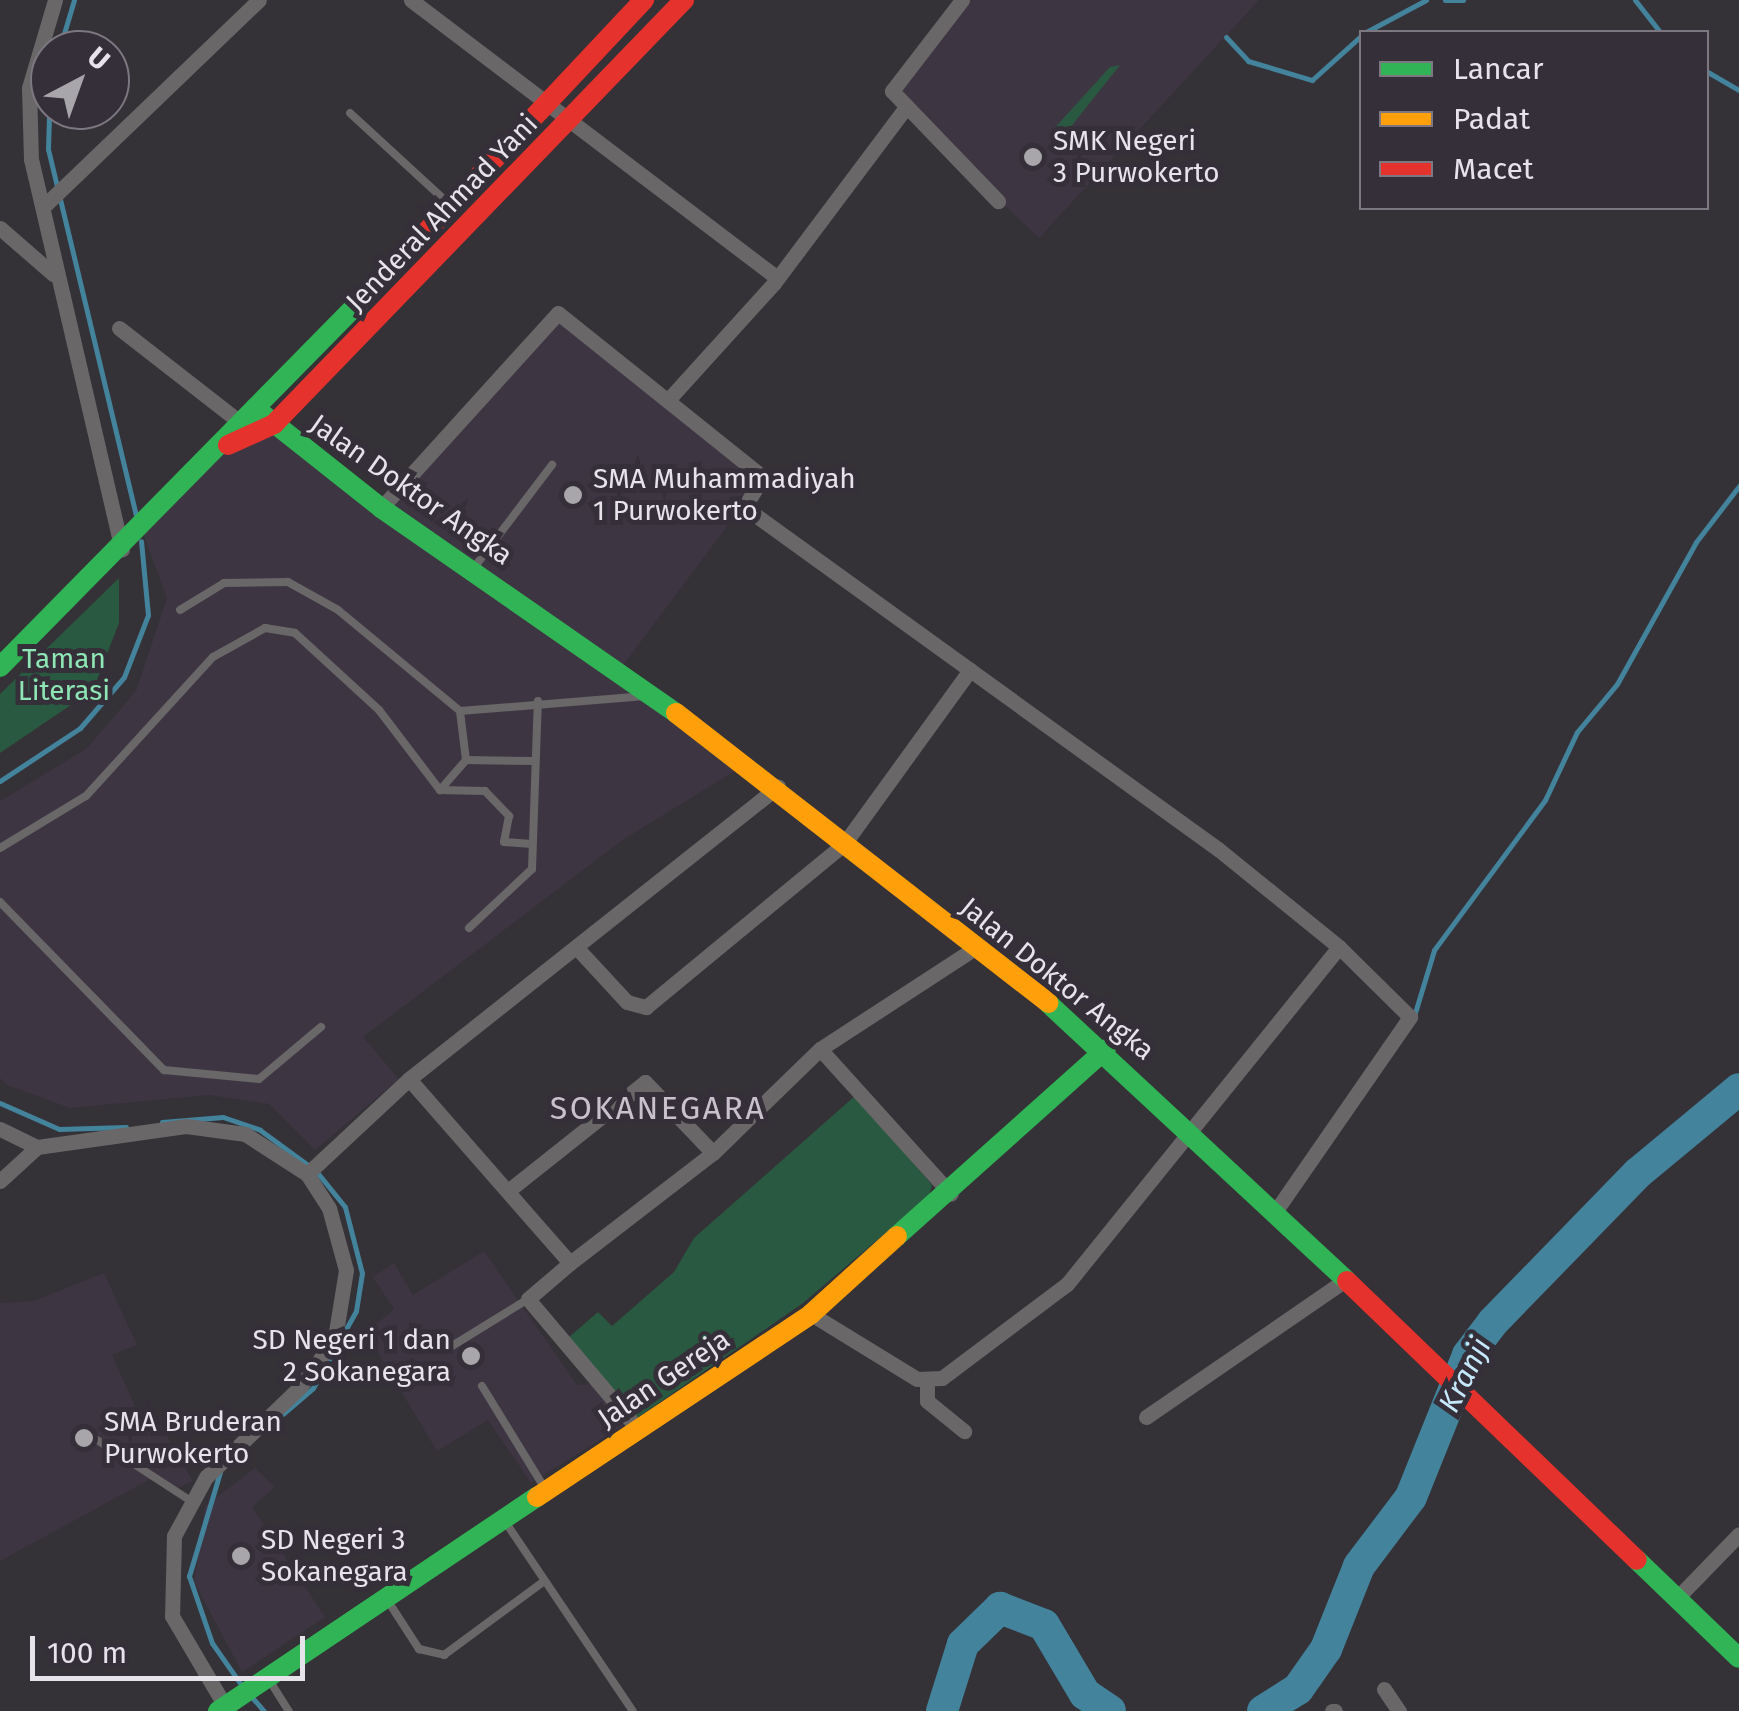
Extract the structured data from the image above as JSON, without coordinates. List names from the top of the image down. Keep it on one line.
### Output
{"streets":{"street":["Jenderal Ahmad Yani","Jalan Doktor Angka","Jalan Gereja"]},"crossings":[["Jenderal Ahmad Yani","Jalan Doktor Angka"],["Jalan Doktor Angka","Jalan Gereja"]],"districts":["SOKANEGARA"],"water":["Kranji"],"parks":["Taman Literasi"],"places":["SMK Negeri 3 Purwokerto","SMA Muhammadiyah 1 Purwokerto","SD Negeri 1 dan 2 Sokanegara","SMA Bruderan Purwokerto","SD Negeri 3 Sokanegara"],"legend":["Lancar","Padat","Macet"],"scale_bar":"100 m","north":"top right"}
